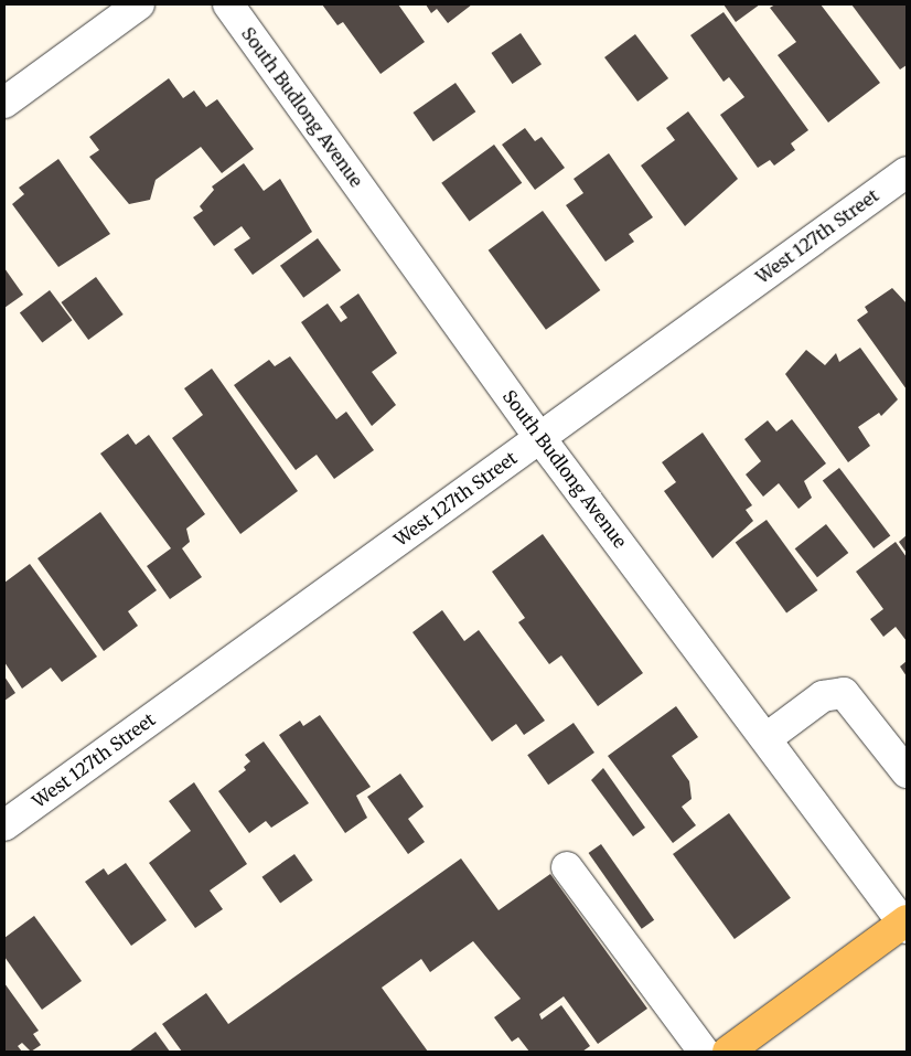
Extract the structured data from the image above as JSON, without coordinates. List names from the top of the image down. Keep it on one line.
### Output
{"streets":{"street":["South Budlong Avenue","West 127th Street"]},"crossings":[["South Budlong Avenue","West 127th Street"]]}
